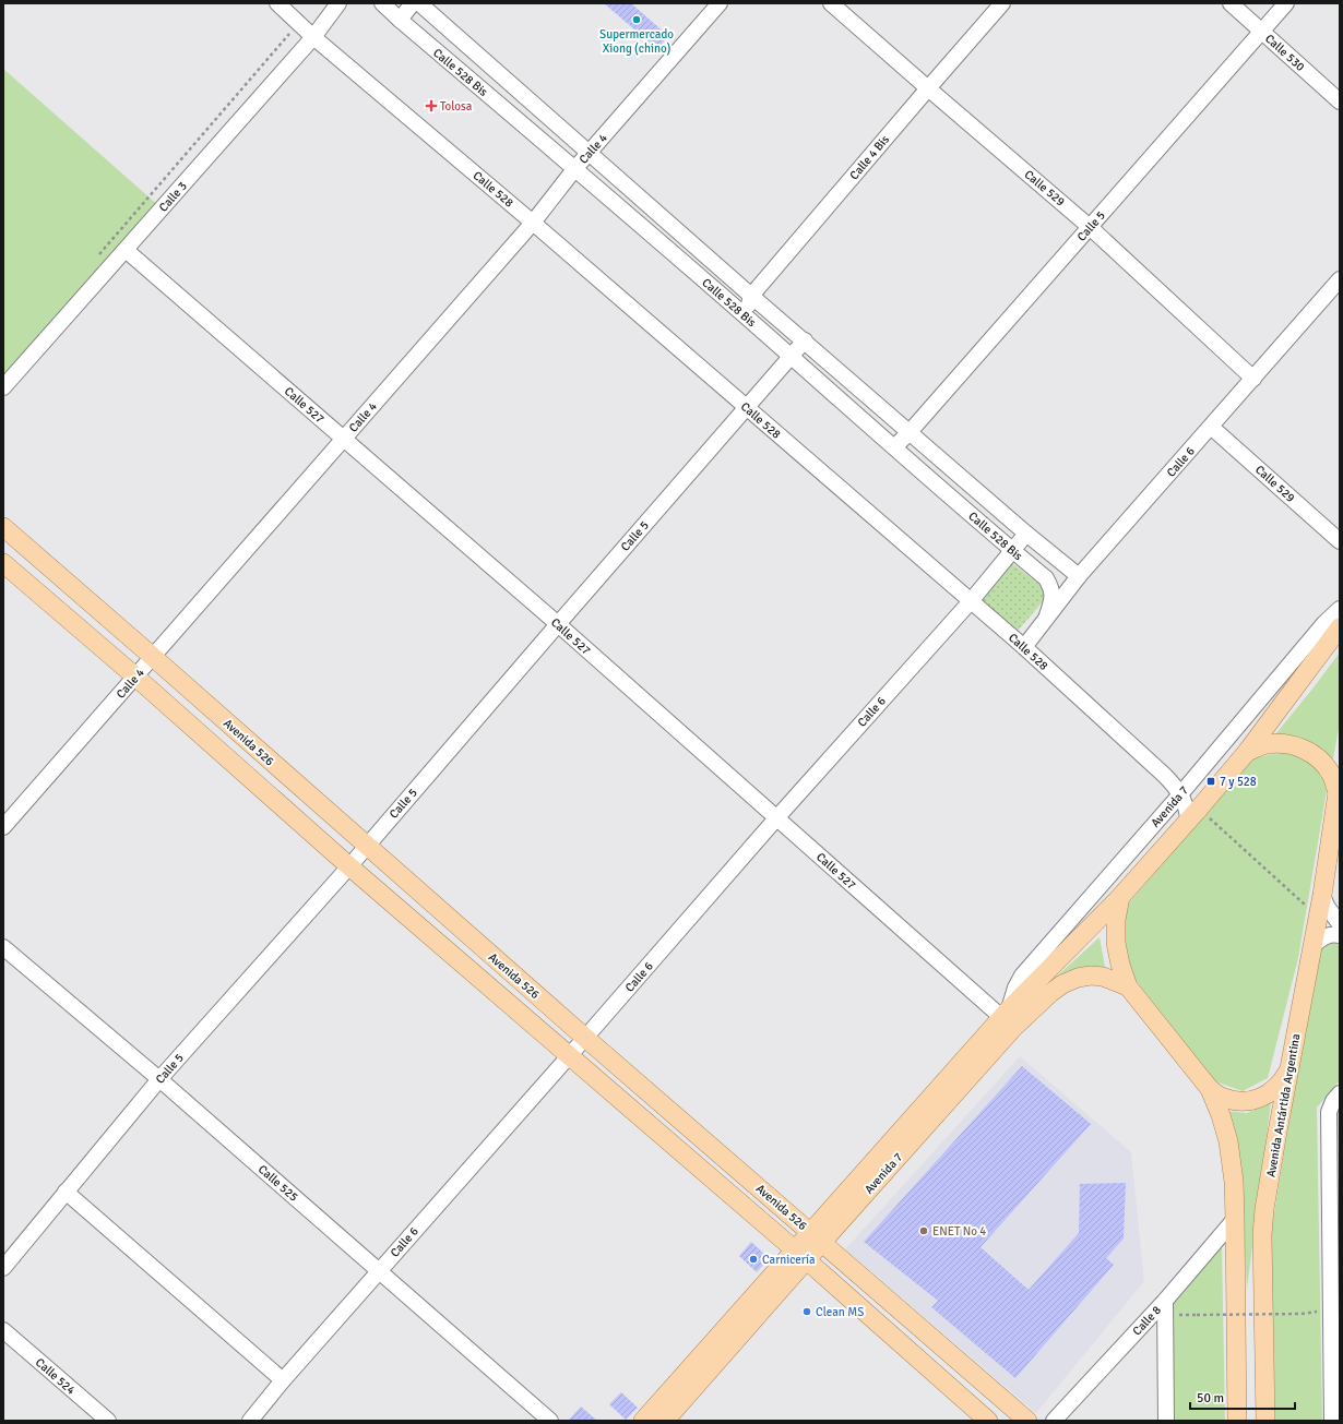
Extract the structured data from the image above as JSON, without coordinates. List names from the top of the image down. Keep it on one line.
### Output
{"streets":{"main road":["Avenida 526","Avenida 7","Avenida Antártida Argentina"],"street":["Calle 530","Calle 528 Bis","Calle 4","Calle 4 Bis","Calle 529","Calle 528","Calle 3","Calle 5","Calle 527","Calle 6","Calle 525","Calle 8","Calle 524"]},"crossings":[["Calle 530","Calle 5"],["Calle 528 Bis","Calle 4"],["Calle 528 Bis","Calle 4 Bis"],["Calle 528 Bis","Calle 5"],["Calle 528 Bis","Calle 6"],["Calle 4","Calle 528"],["Calle 4","Calle 527"],["Calle 4","Avenida 526"],["Calle 4 Bis","Calle 529"],["Calle 529","Calle 5"],["Calle 529","Calle 6"],["Calle 528","Calle 3"],["Calle 528","Calle 5"],["Calle 528","Calle 6"],["Calle 528","Avenida 7"],["Calle 3","Calle 527"],["Calle 5","Calle 527"],["Calle 5","Avenida 526"],["Calle 5","Calle 525"],["Calle 527","Calle 6"],["Calle 527","Avenida 7"],["Calle 6","Avenida 526"],["Calle 6","Calle 525"],["Avenida 526","Avenida 7"]],"places":{"other":["Supermercado Xiong (chino)","ENET No 4","Carnicería","Clean MS"],"health":["Tolosa"],"transit":["7 y 528"]},"scale_bar":"50 m"}
